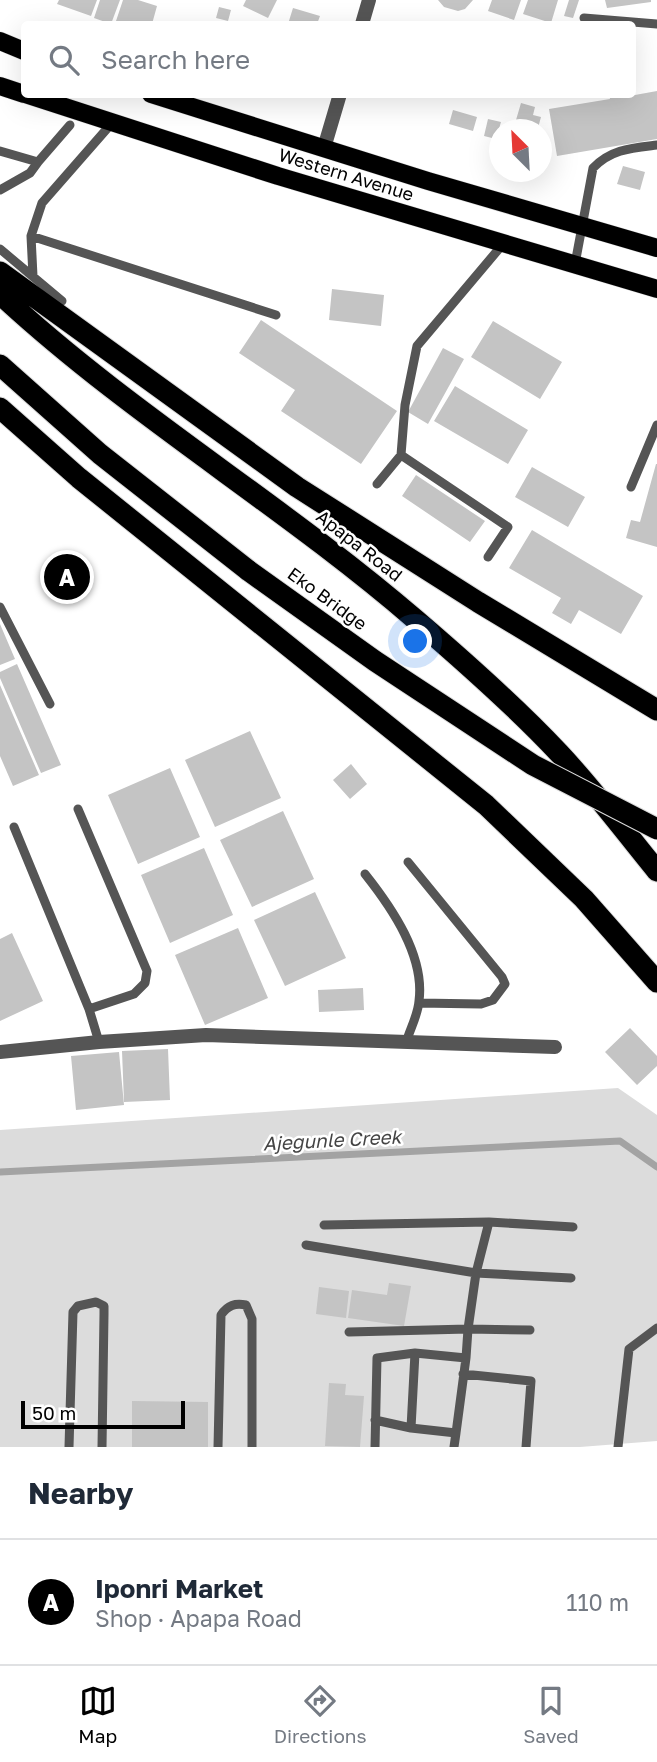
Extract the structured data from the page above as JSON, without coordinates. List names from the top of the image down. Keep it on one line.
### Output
{"streets":{"highway":["Apapa Road","Eko Bridge"],"main road":["Western Avenue"]},"water":["Ajegunle Creek"],"scale_bar":"50 m","north":"top left","page":{"search":"Search here","pins":"A","scale":"50 m","heading":"Nearby","list":[{"mark":"A","name":"Iponri Market","note":"Shop · Apapa Road","value":"110 m"}],"nav":["Map","Directions","Saved"]}}
